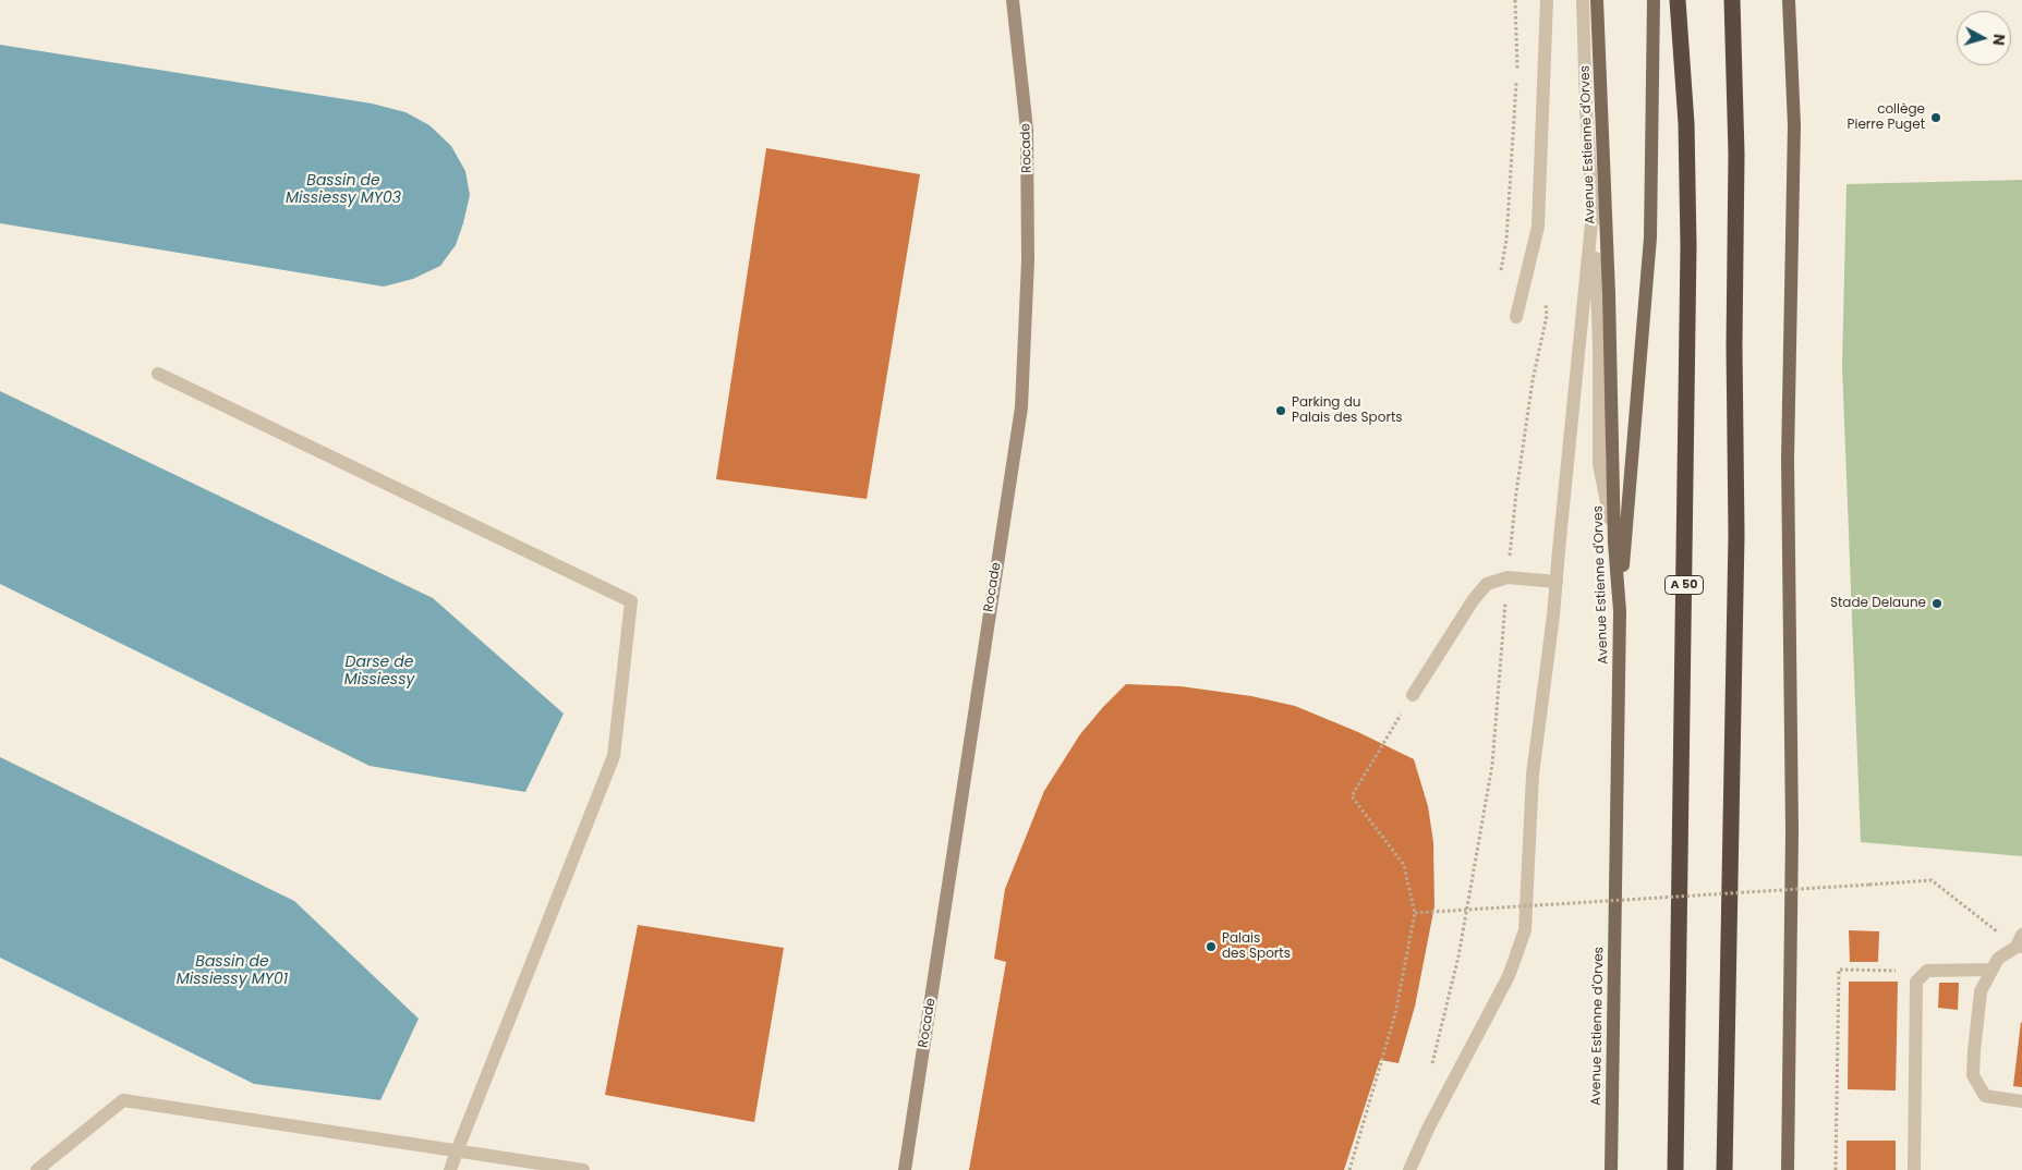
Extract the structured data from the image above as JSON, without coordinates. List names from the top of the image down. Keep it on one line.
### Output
{"streets":{"highway":["A 50"],"main road":["Avenue Estienne d'Orves"],"street":["Rocade"]},"water":["Bassin de Missiessy MY03","Darse de Missiessy","Bassin de Missiessy MY01"],"places":["collège Pierre Puget","Parking du Palais des Sports","Stade Delaune","Palais des Sports"],"north":"right"}
